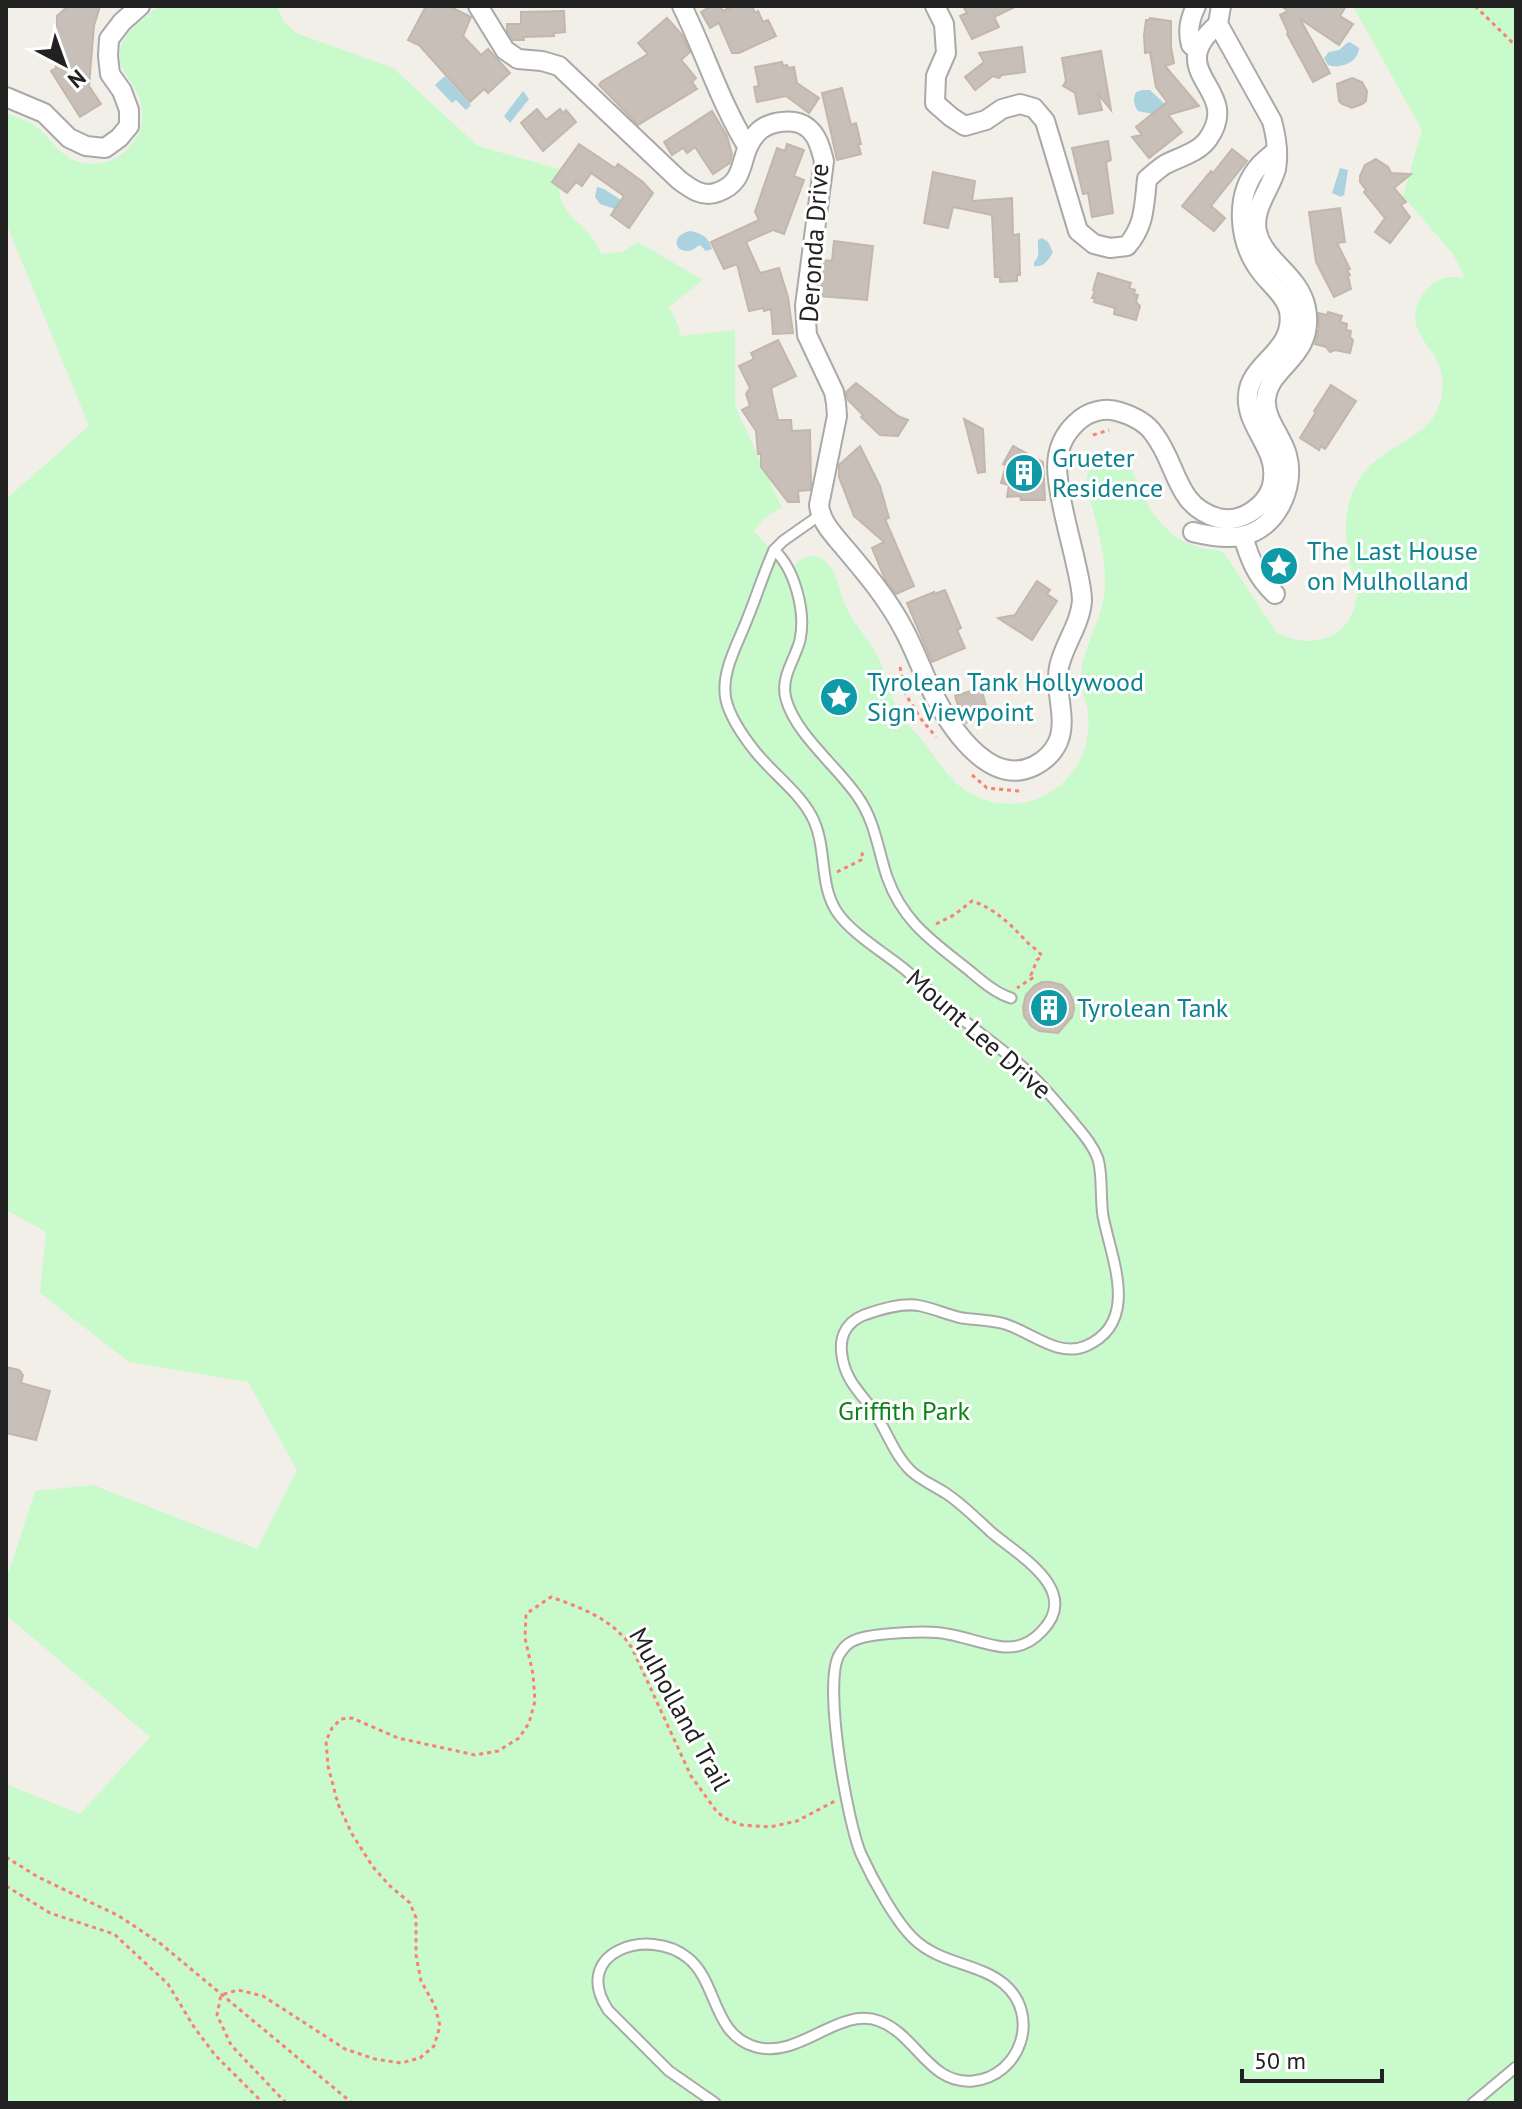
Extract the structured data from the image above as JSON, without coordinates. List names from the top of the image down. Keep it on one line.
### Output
{"streets":{"street":["Deronda Drive"],"lane":["Mount Lee Drive"],"path":["Mulholland Trail"]},"crossings":[["Mount Lee Drive","Mulholland Trail"]],"parks":["Griffith Park"],"places":{"building":["Grueter Residence","Tyrolean Tank"],"place":["The Last House on Mulholland","Tyrolean Tank Hollywood Sign Viewpoint"]},"scale_bar":"50 m","north":"bottom right"}
